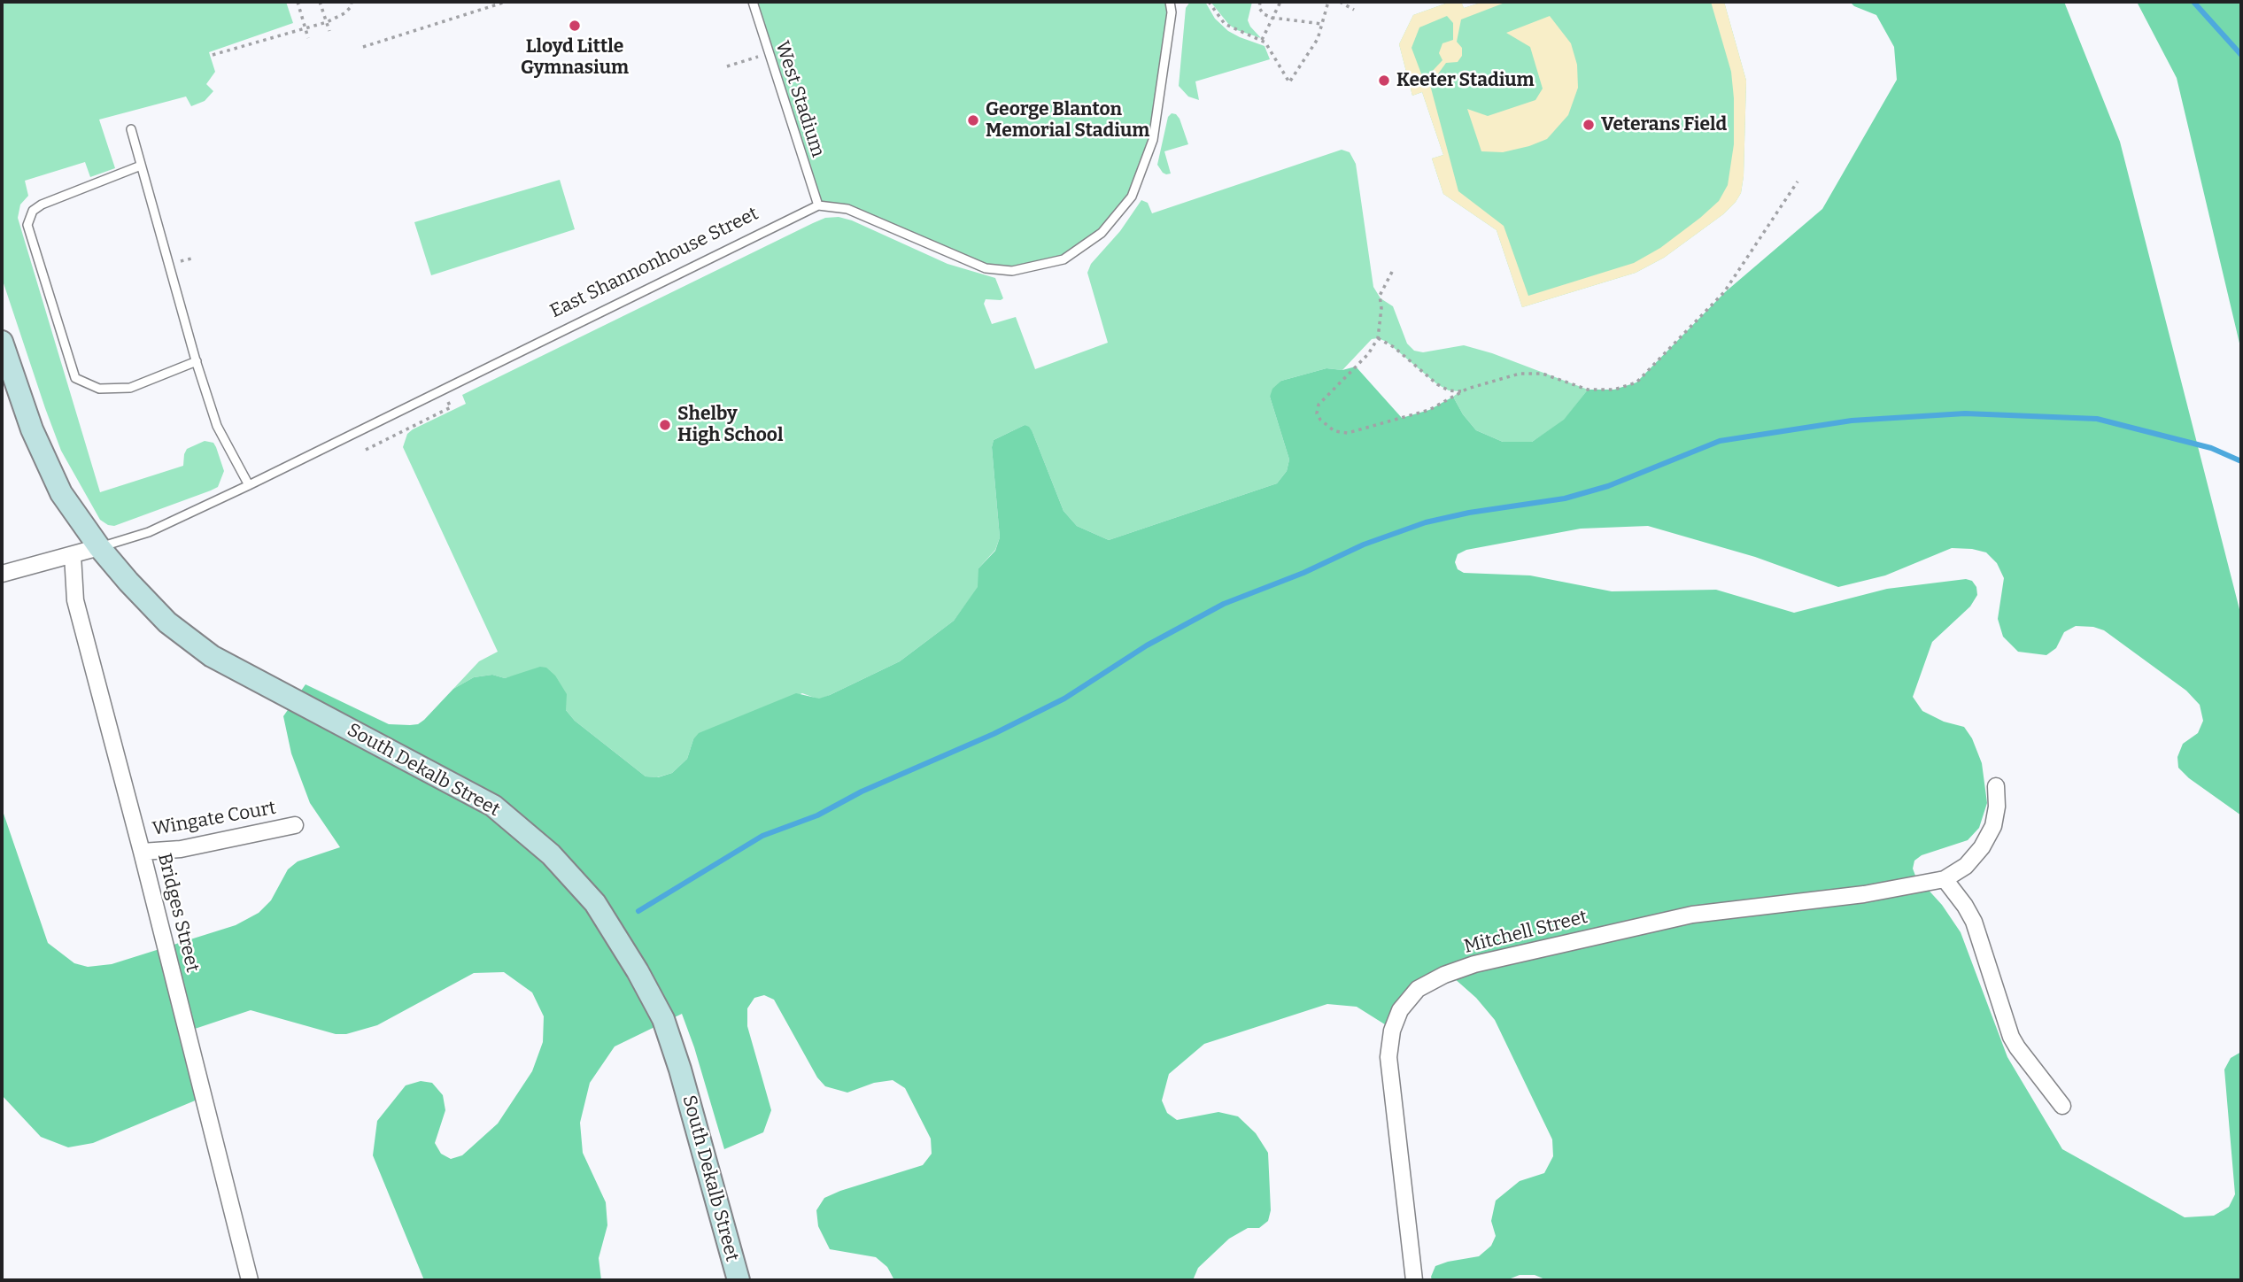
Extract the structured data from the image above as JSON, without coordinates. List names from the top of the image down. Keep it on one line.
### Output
{"streets":{"main road":["South Dekalb Street"],"street":["East Shannonhouse Street","Wingate Court","Bridges Street","Mitchell Street"],"lane":["West Stadium"]},"crossings":[["West Stadium","East Shannonhouse Street"],["East Shannonhouse Street","South Dekalb Street"],["East Shannonhouse Street","Bridges Street"],["Wingate Court","Bridges Street"]],"places":["Lloyd Little Gymnasium","Keeter Stadium","George Blanton Memorial Stadium","Veterans Field","Shelby High School"]}
